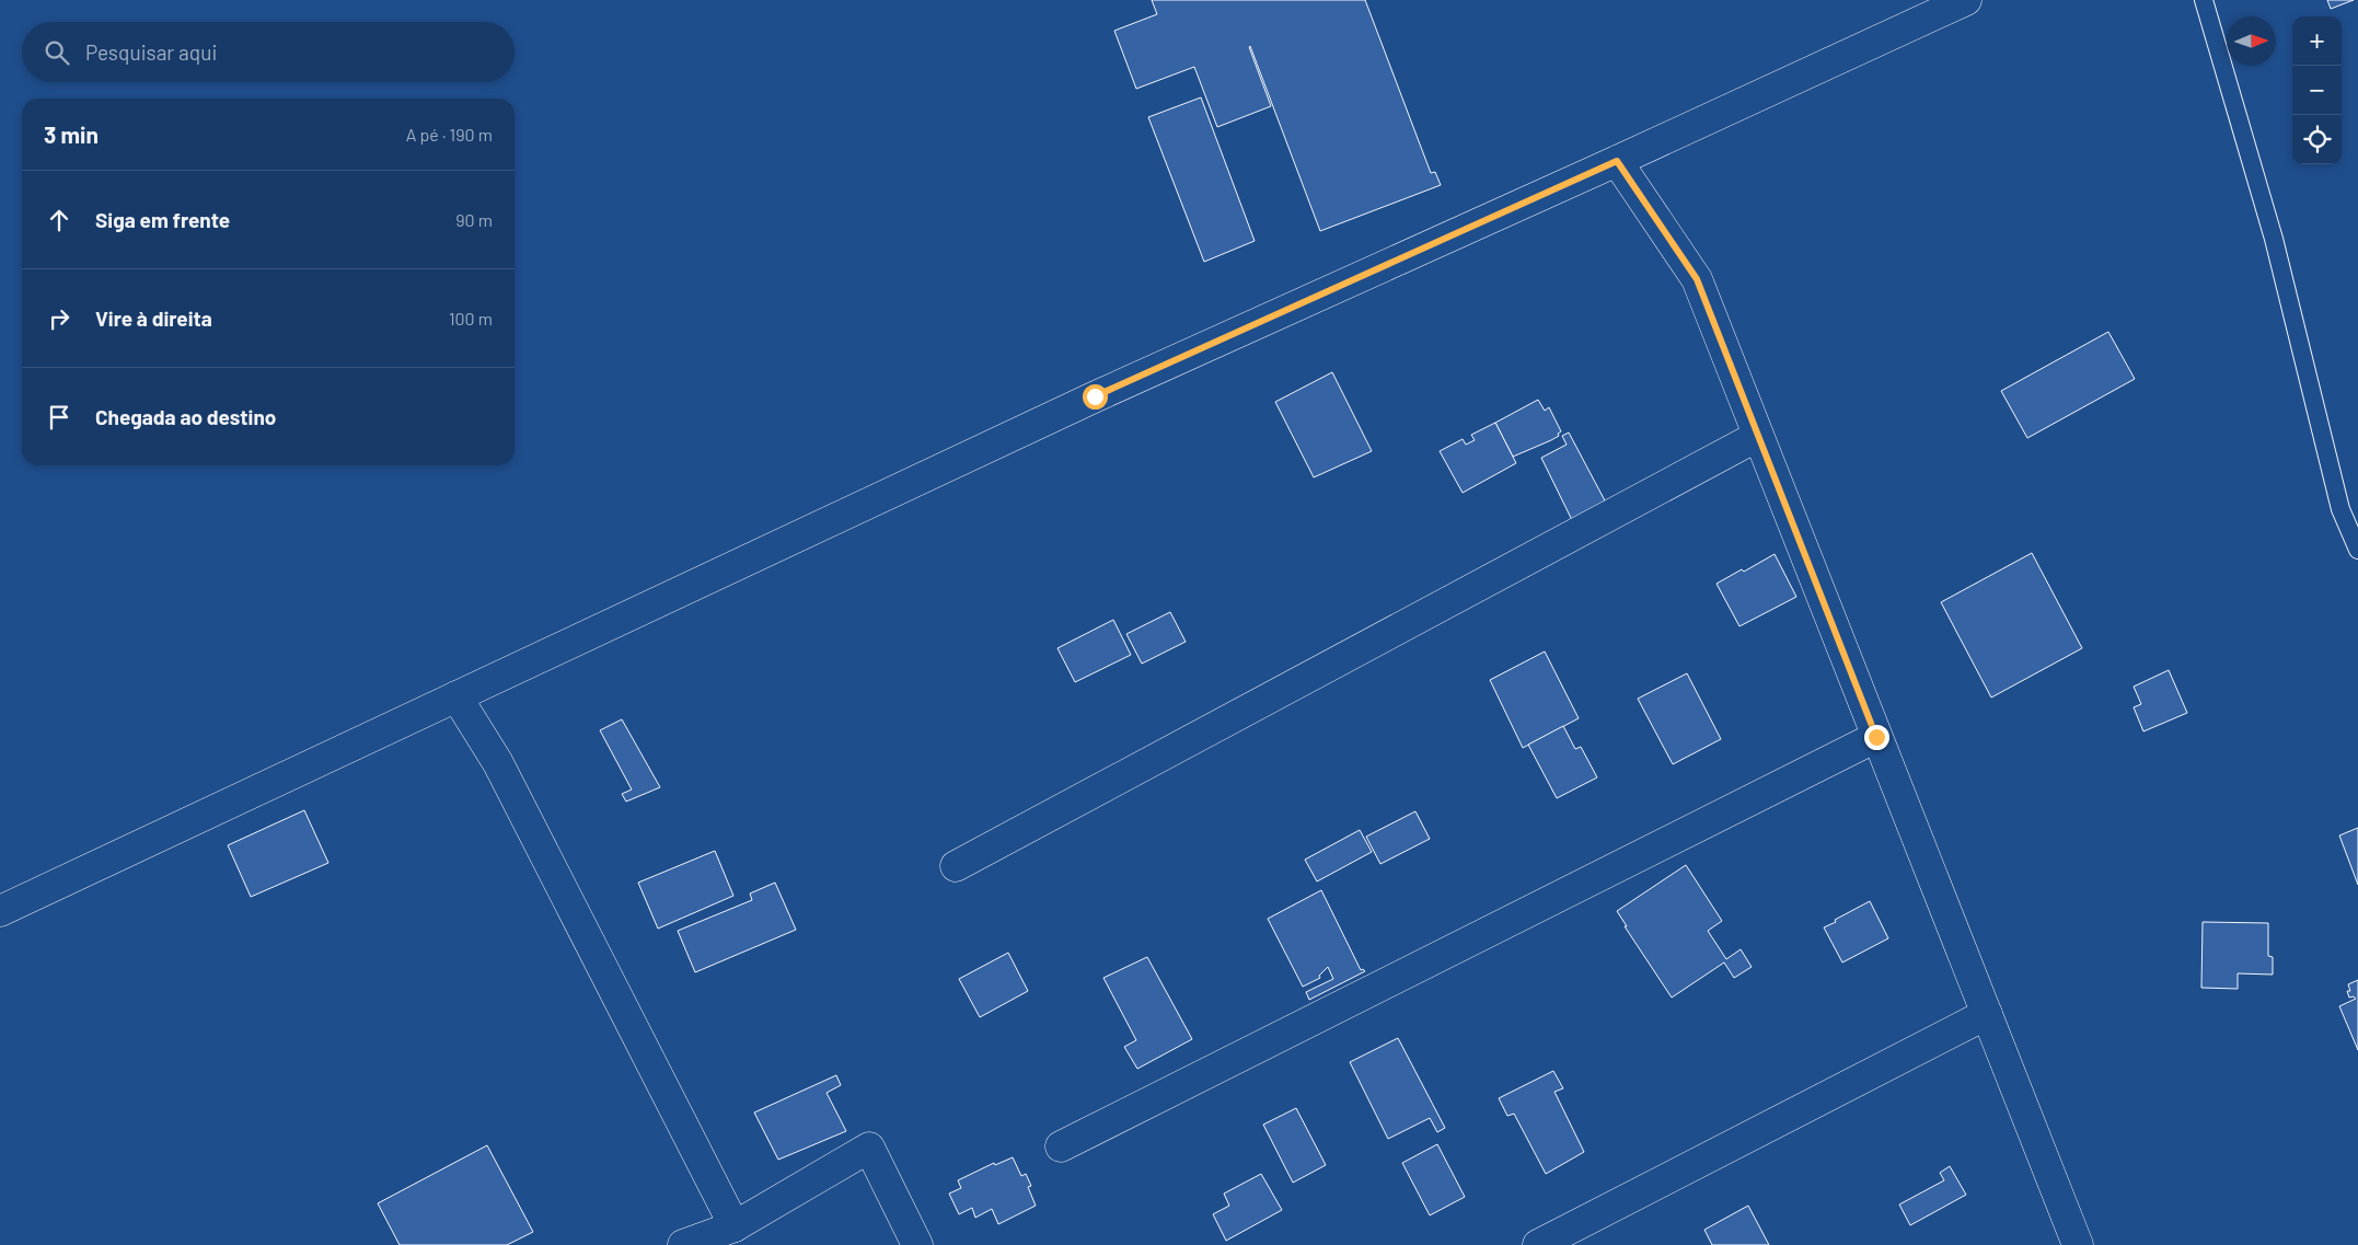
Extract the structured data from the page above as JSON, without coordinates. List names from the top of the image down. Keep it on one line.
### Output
{"north":"right","page":{"map_buttons":["+","−"],"search":"Pesquisar aqui","heading":["3 min","A pé · 190 m"],"list":[["Siga em frente","90 m"],["Vire à direita","100 m"],"Chegada ao destino"]}}
